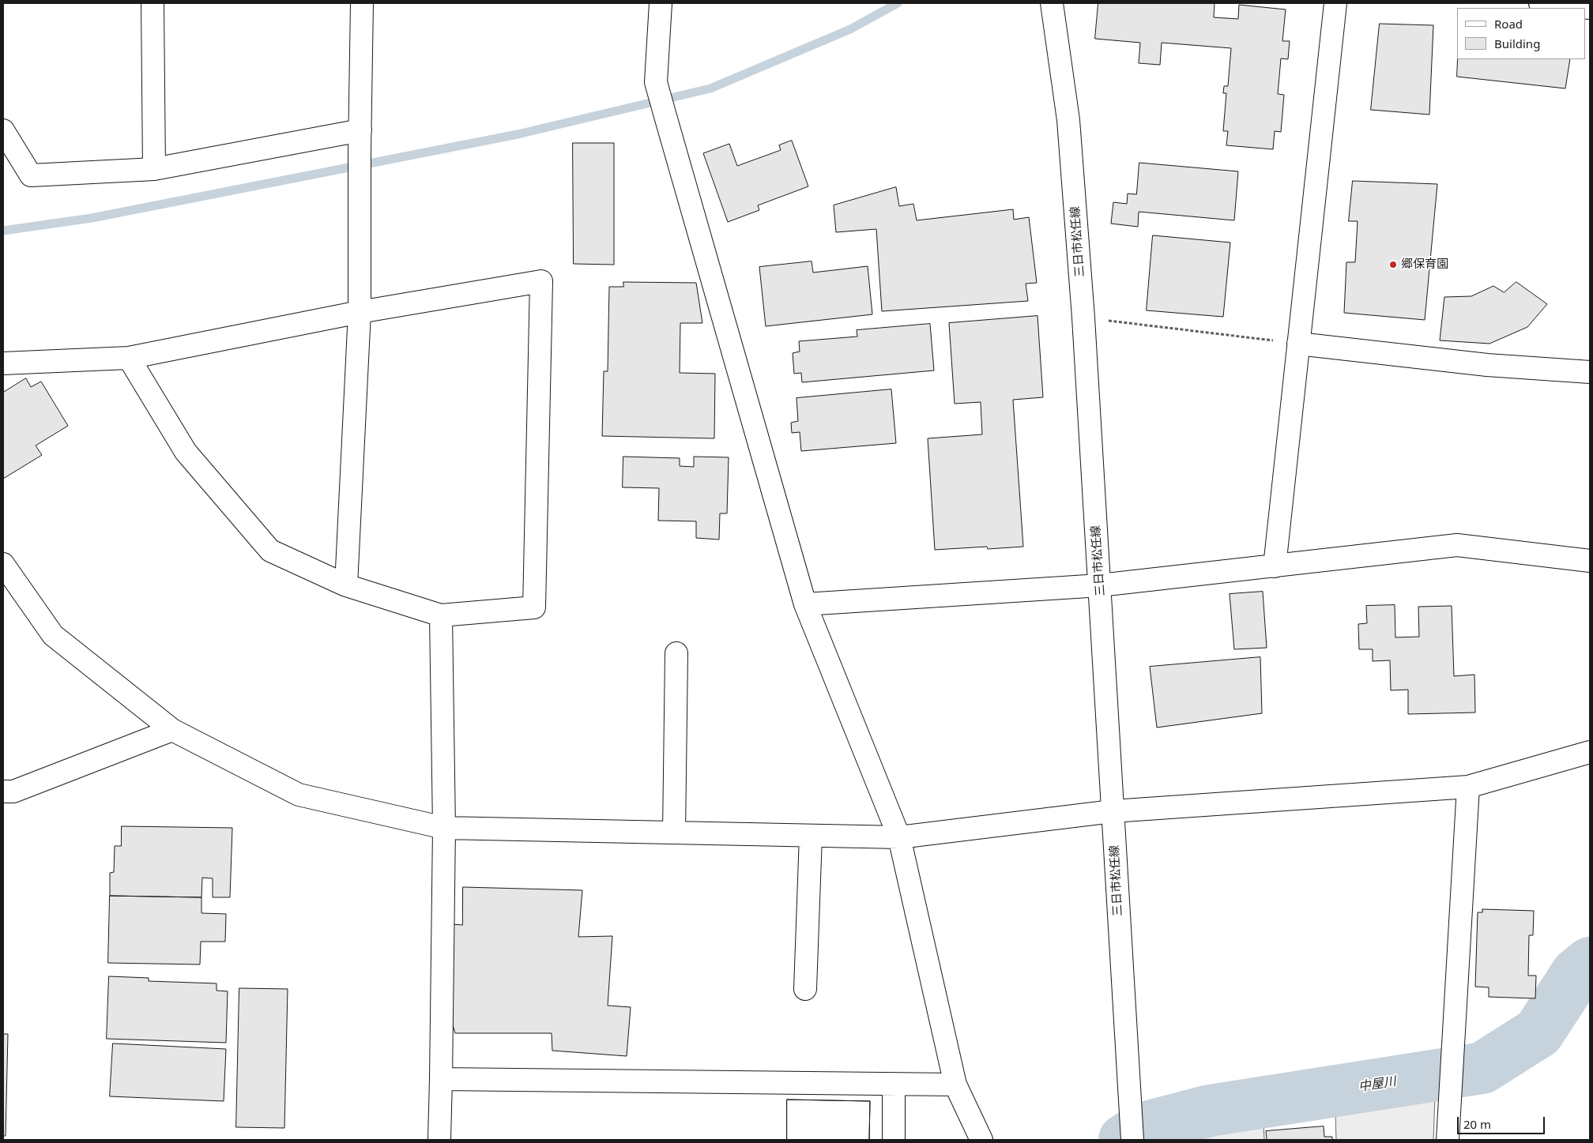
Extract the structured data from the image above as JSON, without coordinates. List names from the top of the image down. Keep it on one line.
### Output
{"streets":{"street":["三日市松任線"]},"water":["中屋川"],"places":["郷保育園"],"legend":["Road","Building"],"scale_bar":"20 m"}
